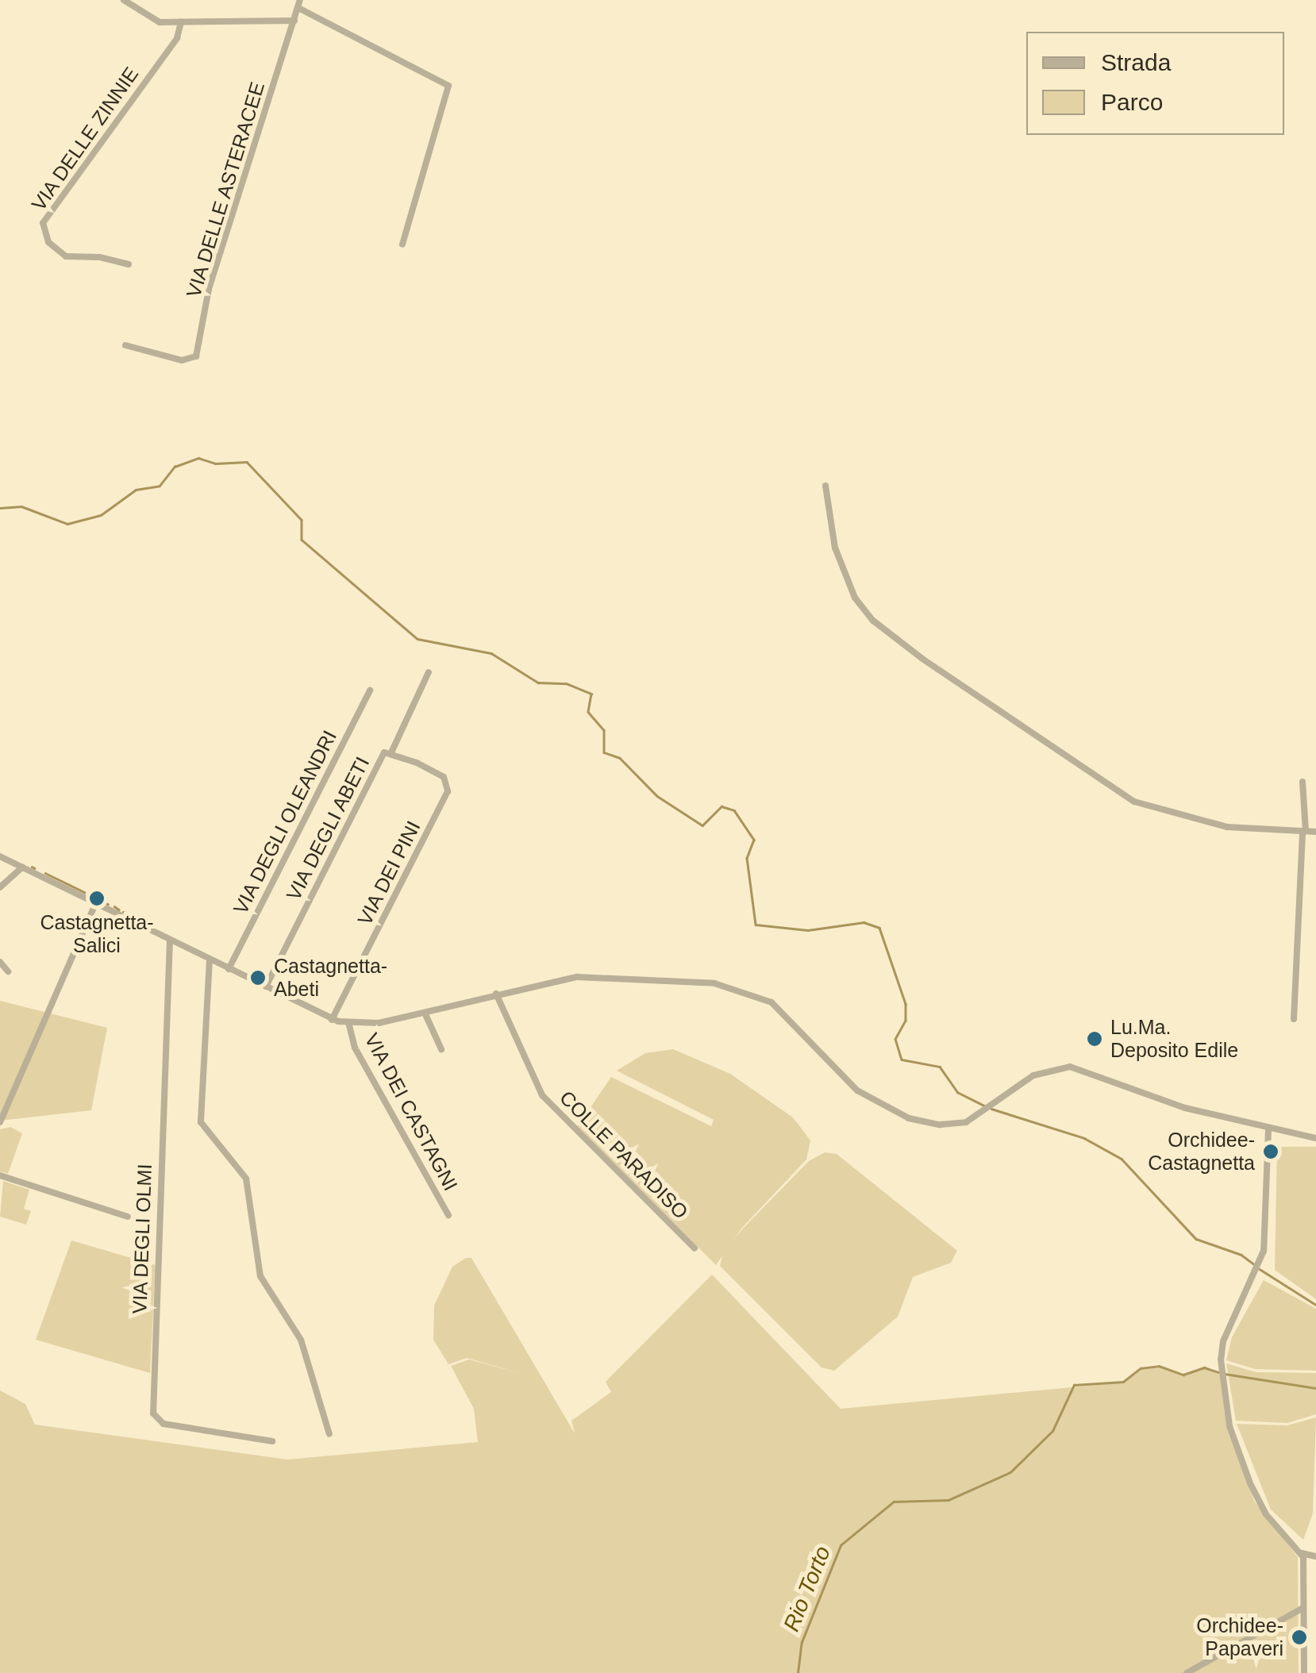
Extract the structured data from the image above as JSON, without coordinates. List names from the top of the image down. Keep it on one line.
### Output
{"streets":{"street":["VIA DELLE ZINNIE","VIA DELLE ASTERACEE","VIA DEGLI OLEANDRI","VIA DEGLI ABETI","VIA DEI PINI","VIA DEI CASTAGNI","COLLE PARADISO","VIA DEGLI OLMI"]},"crossings":[["VIA DEGLI ABETI","VIA DEI PINI"]],"water":["Rio Torto"],"places":["Castagnetta- Salici","Castagnetta- Abeti","Lu.Ma. Deposito Edile","Orchidee- Castagnetta","Orchidee- Papaveri"],"legend":["Strada","Parco"]}
